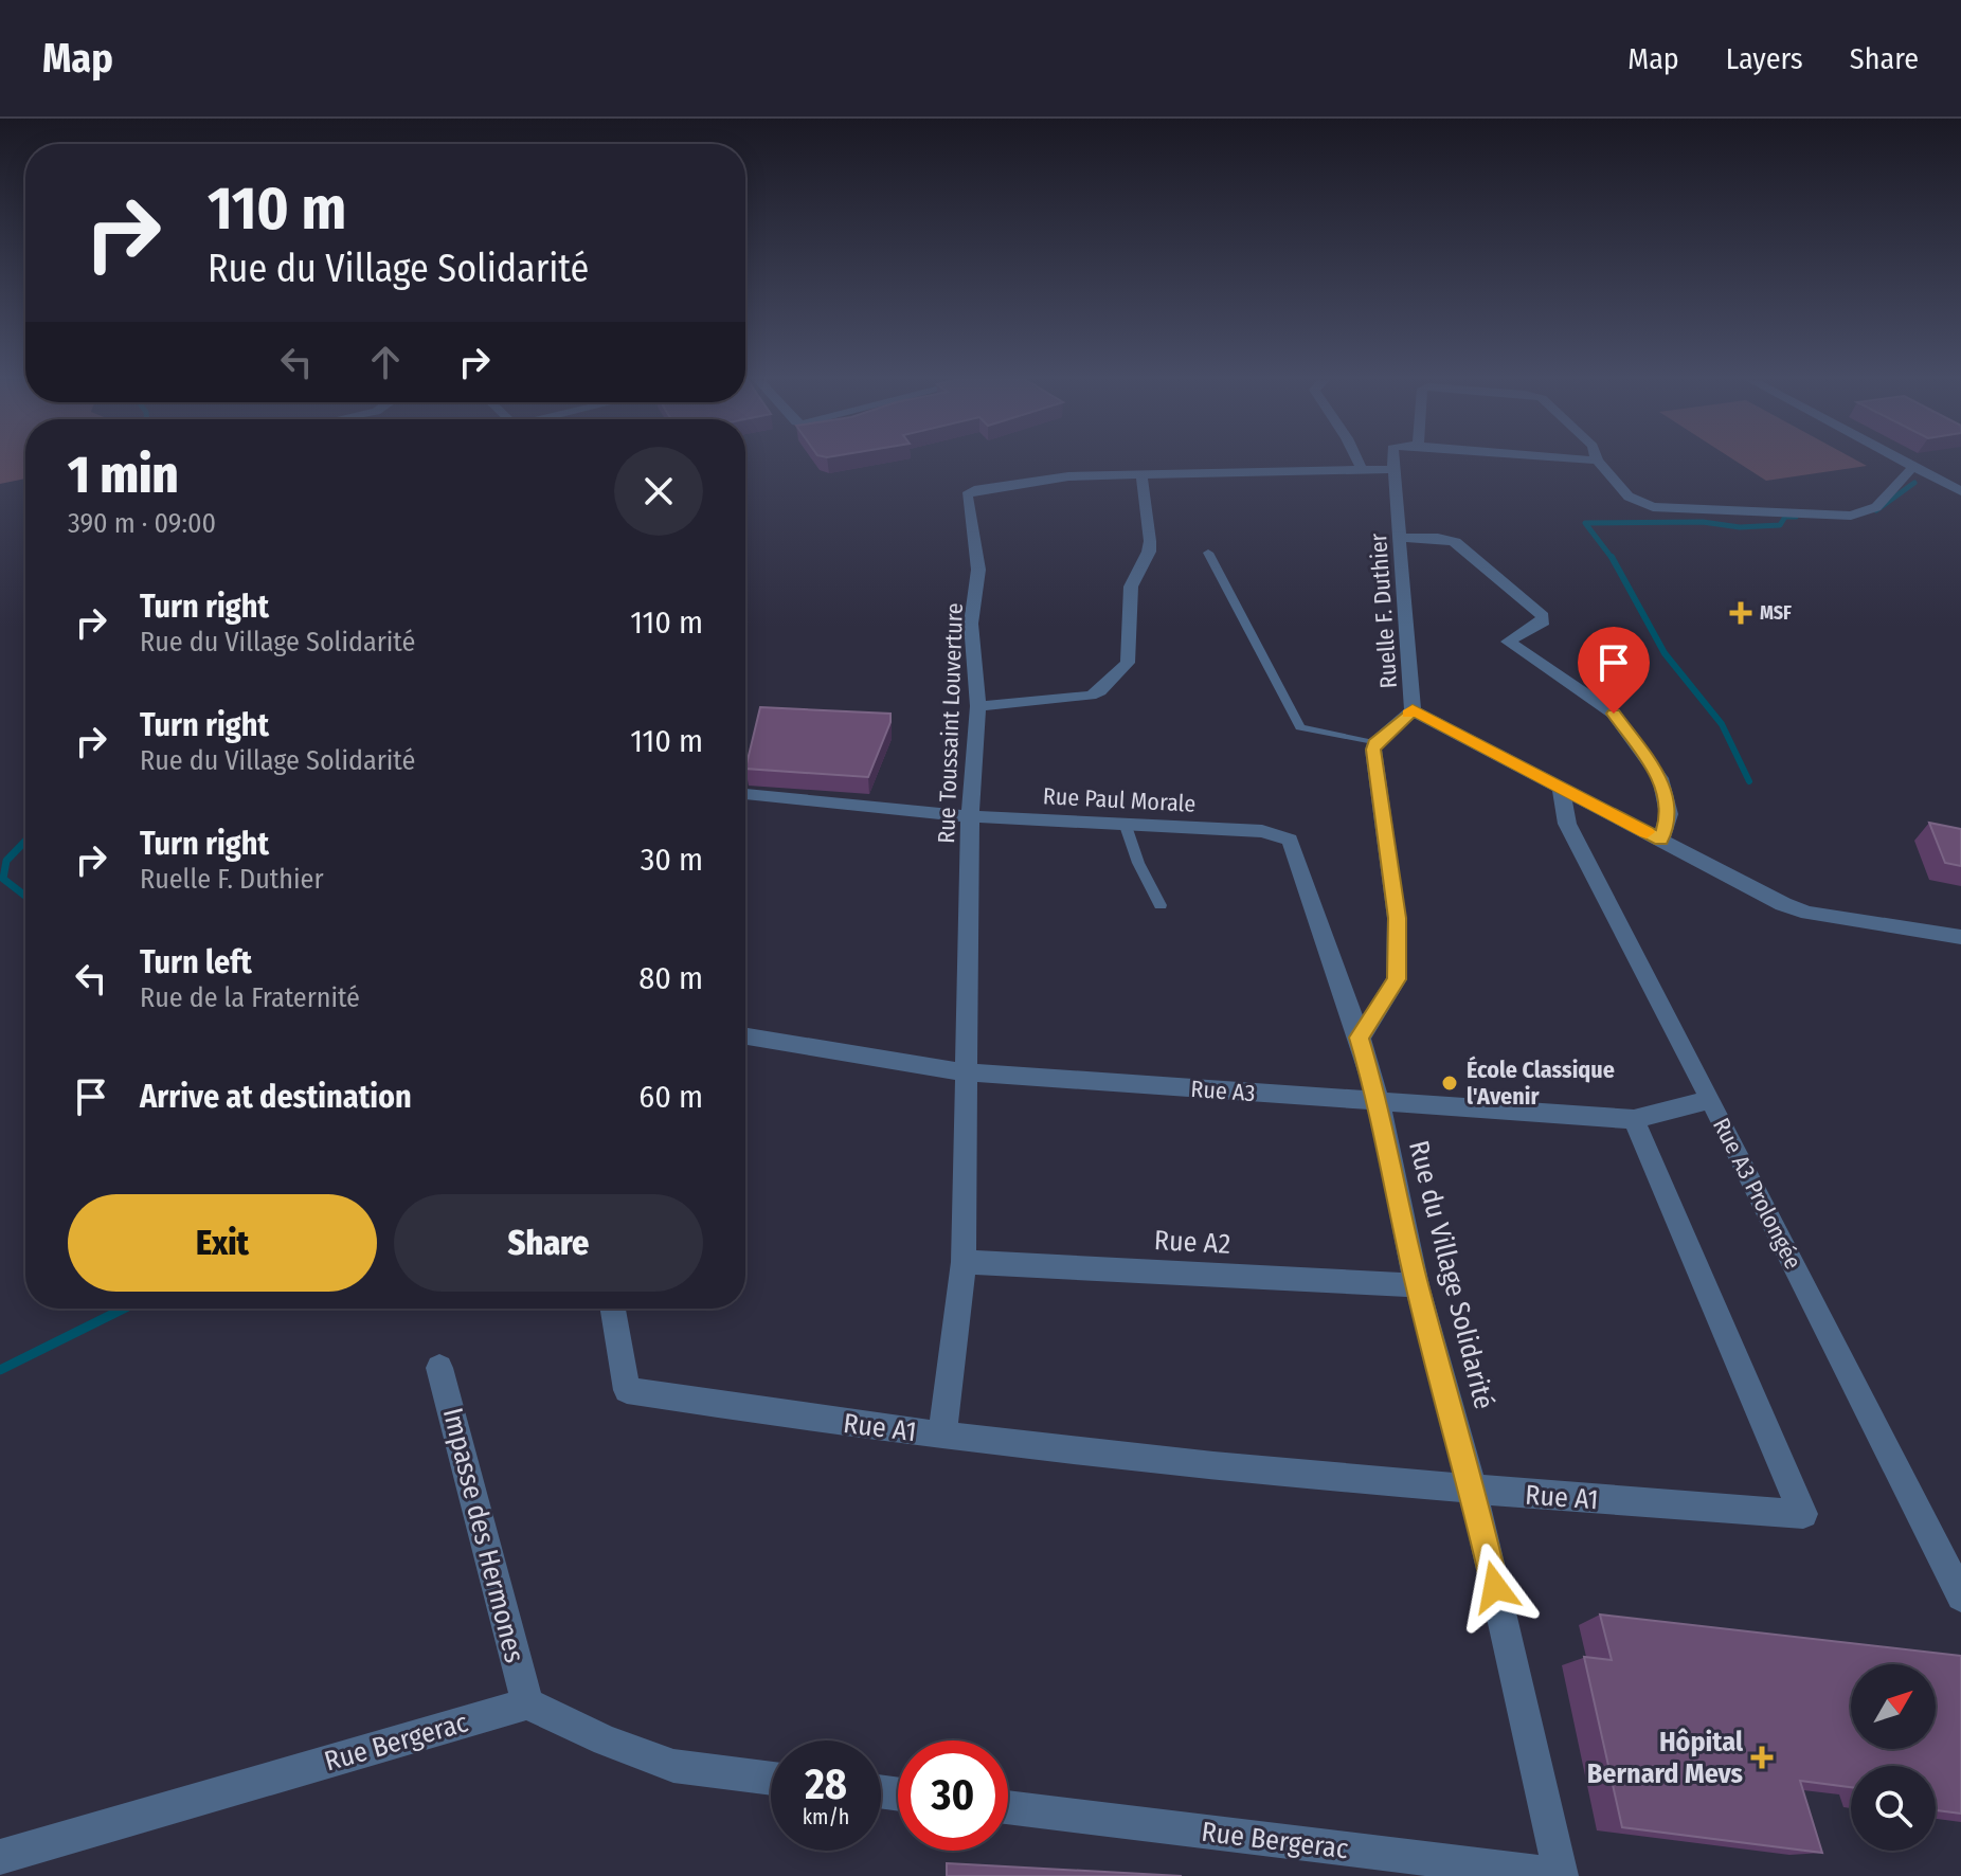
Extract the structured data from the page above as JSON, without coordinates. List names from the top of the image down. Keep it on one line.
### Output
{"streets":{"street":["Ruelle F. Duthier","Rue Toussaint Louverture","Rue Paul Morale","Rue A3","Rue A3 Prolongée","Rue A2","Rue du Village Solidarité","Rue A1","Impasse des Hermones","Rue Bergerac"]},"crossings":[["Ruelle F. Duthier","Rue Toussaint Louverture"],["Ruelle F. Duthier","Rue A3 Prolongée"],["Rue Toussaint Louverture","Rue Paul Morale"],["Rue Toussaint Louverture","Rue A3"],["Rue Toussaint Louverture","Rue A2"],["Rue Toussaint Louverture","Rue A1"],["Rue Paul Morale","Rue du Village Solidarité"],["Rue A3","Rue A3 Prolongée"],["Rue A3","Rue du Village Solidarité"],["Rue A3","Rue A1"],["Rue A2","Rue du Village Solidarité"],["Rue du Village Solidarité","Rue A1"],["Rue du Village Solidarité","Rue Bergerac"],["Impasse des Hermones","Rue Bergerac"]],"places":{"health":["MSF","Hôpital Bernard Mevs"],"other":["École Classique l'Avenir"]},"north":"top right","page":{"header":"Map","nav":["Map","Layers","Share"],"turn":["110 m","Rue du Village Solidarité"],"heading":["1 min","390 m · 09:00"],"list":[{"name":"Turn right","note":"Rue du Village Solidarité","value":"110 m"},{"name":"Turn right","note":"Rue du Village Solidarité","value":"110 m"},{"name":"Turn right","note":"Ruelle F. Duthier","value":"30 m"},{"name":"Turn left","note":"Rue de la Fraternité","value":"80 m"},{"name":"Arrive at destination","value":"60 m"}],"buttons":["Exit","Share"],"speed":"28 km/h","limit":"30"}}
